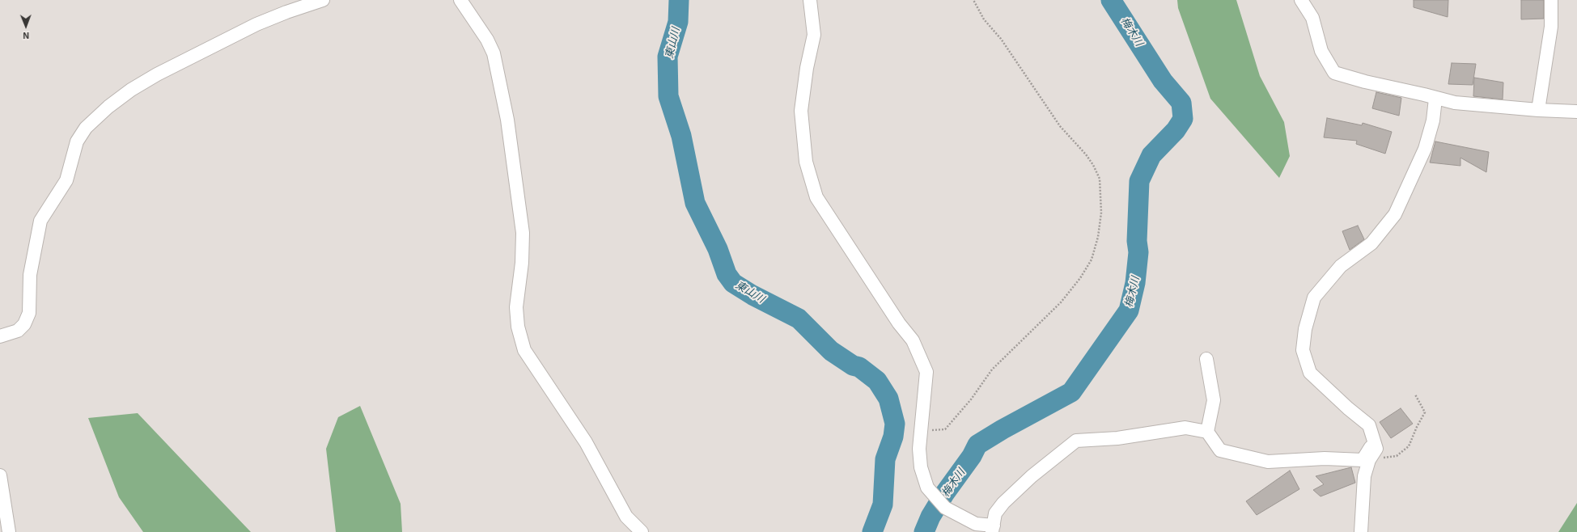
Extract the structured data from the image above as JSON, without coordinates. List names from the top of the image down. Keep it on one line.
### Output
{"water":["梅木川","東山川"],"north":"bottom"}
